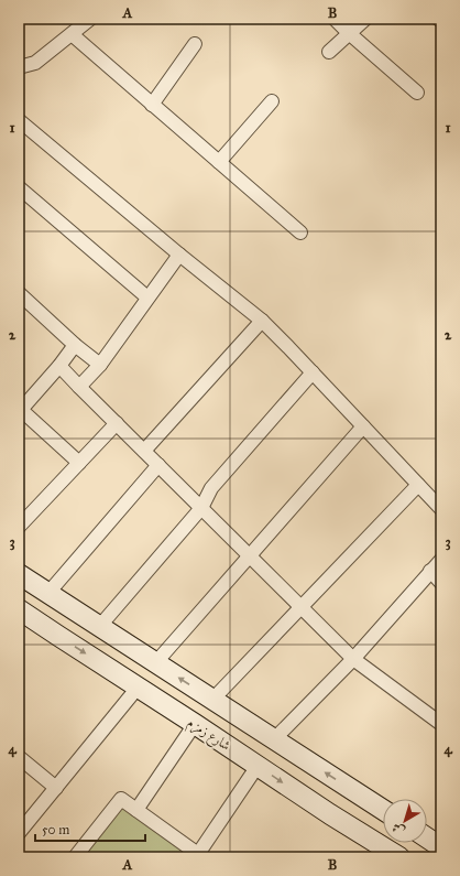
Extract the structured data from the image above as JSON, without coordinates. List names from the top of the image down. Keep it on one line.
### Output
{"streets":{"main road":["شارع زمزم"]},"scale_bar":"50 m","north":"bottom left","grid":{"columns":["A","B"],"rows":["1","2","3","4"]}}
